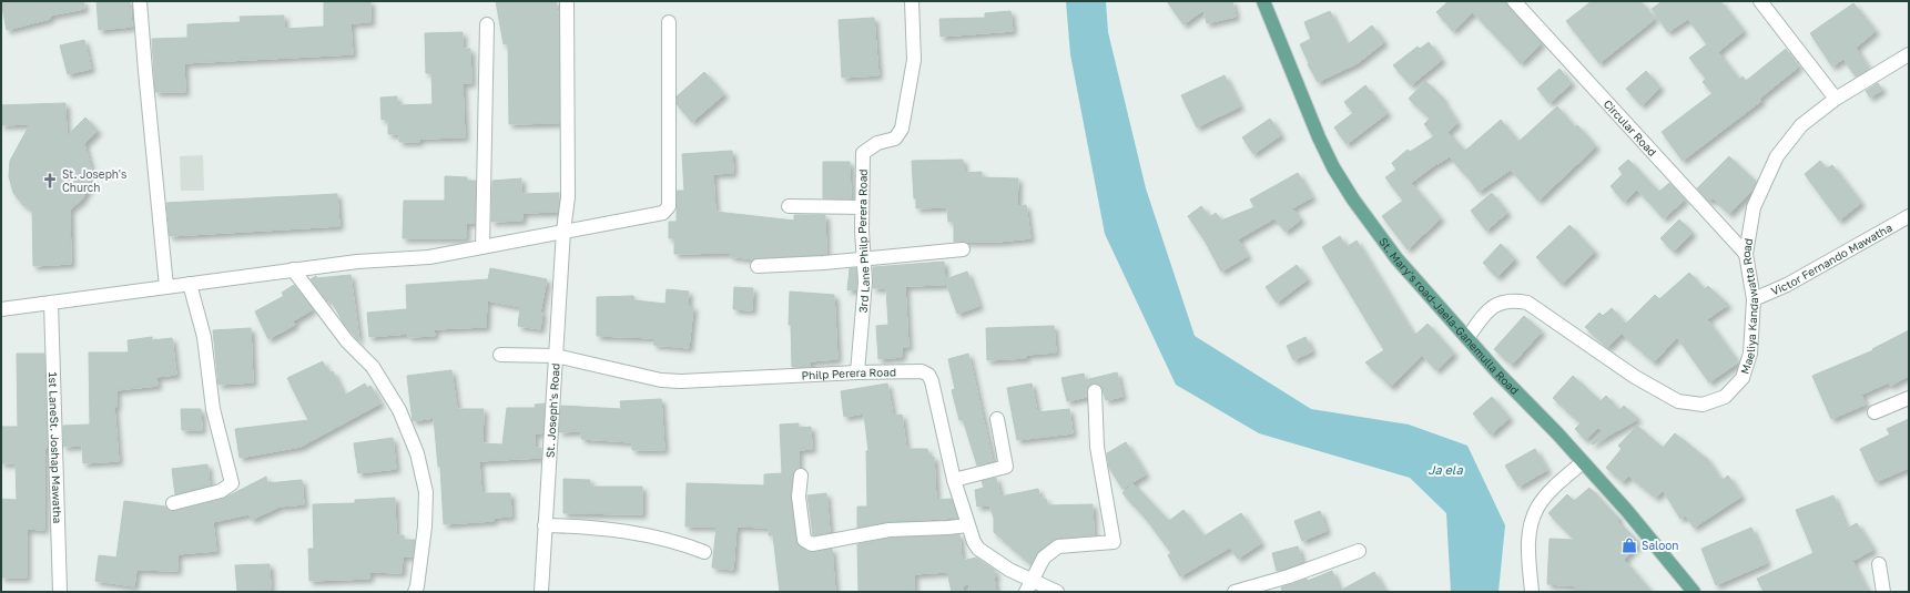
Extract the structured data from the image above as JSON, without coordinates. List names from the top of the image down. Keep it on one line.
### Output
{"streets":{"main road":["St. Mary's road-Jaela-Ganemulla Road"],"street":["Circular Road","3rd Lane Philp Perera Road","Victor Fernando Mawatha","Maeliya Kandawatta Road","Philp Perera Road","St. Joseph's Road","1st LaneSt. Joshap Mawatha"]},"crossings":[["Circular Road","Maeliya Kandawatta Road"],["3rd Lane Philp Perera Road","Philp Perera Road"],["Victor Fernando Mawatha","Maeliya Kandawatta Road"],["Maeliya Kandawatta Road","St. Mary's road-Jaela-Ganemulla Road"],["Philp Perera Road","St. Joseph's Road"]],"water":["Ja ela"],"places":{"church":["St. Joseph's Church"],"shop":["Saloon"]}}
